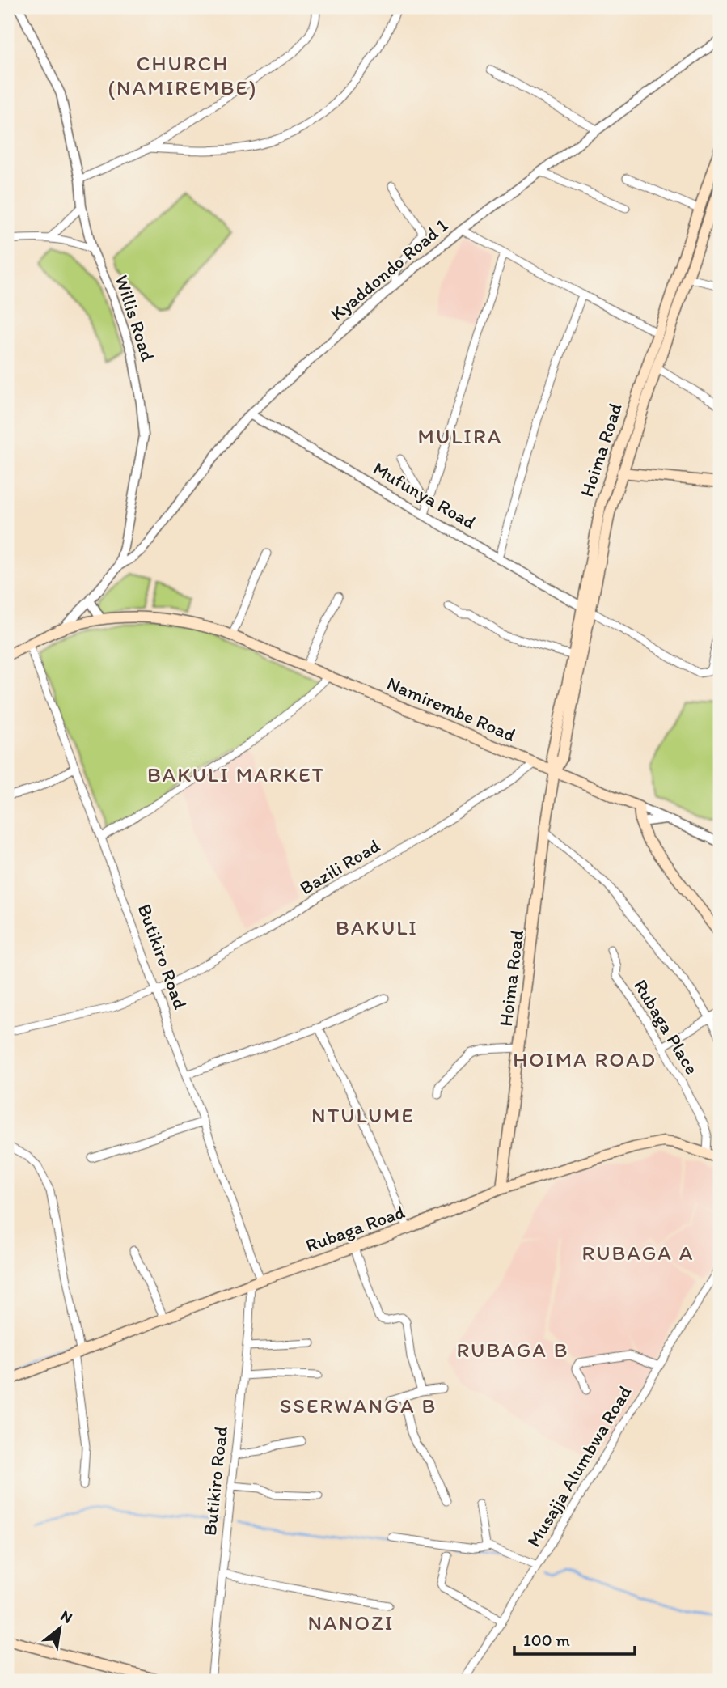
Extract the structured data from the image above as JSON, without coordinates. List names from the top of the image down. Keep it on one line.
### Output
{"streets":{"main road":["Hoima Road","Namirembe Road","Rubaga Road"],"street":["Kyaddondo Road 1","Willis Road","Mufunya Road","Bazili Road","Butikiro Road","Rubaga Place","Musajja Alumbwa Road"]},"crossings":[["Kyaddondo Road 1","Willis Road"],["Kyaddondo Road 1","Mufunya Road"],["Willis Road","Namirembe Road"],["Hoima Road","Mufunya Road"],["Hoima Road","Namirembe Road"],["Hoima Road","Rubaga Road"],["Namirembe Road","Bazili Road"],["Namirembe Road","Butikiro Road"],["Bazili Road","Butikiro Road"],["Butikiro Road","Rubaga Road"],["Rubaga Place","Rubaga Road"]],"districts":["CHURCH (NAMIREMBE)","MULIRA","BAKULI MARKET","BAKULI","HOIMA ROAD","NTULUME","RUBAGA A","RUBAGA B","SSERWANGA B","NANOZI"],"scale_bar":"100 m","north":"top right"}
